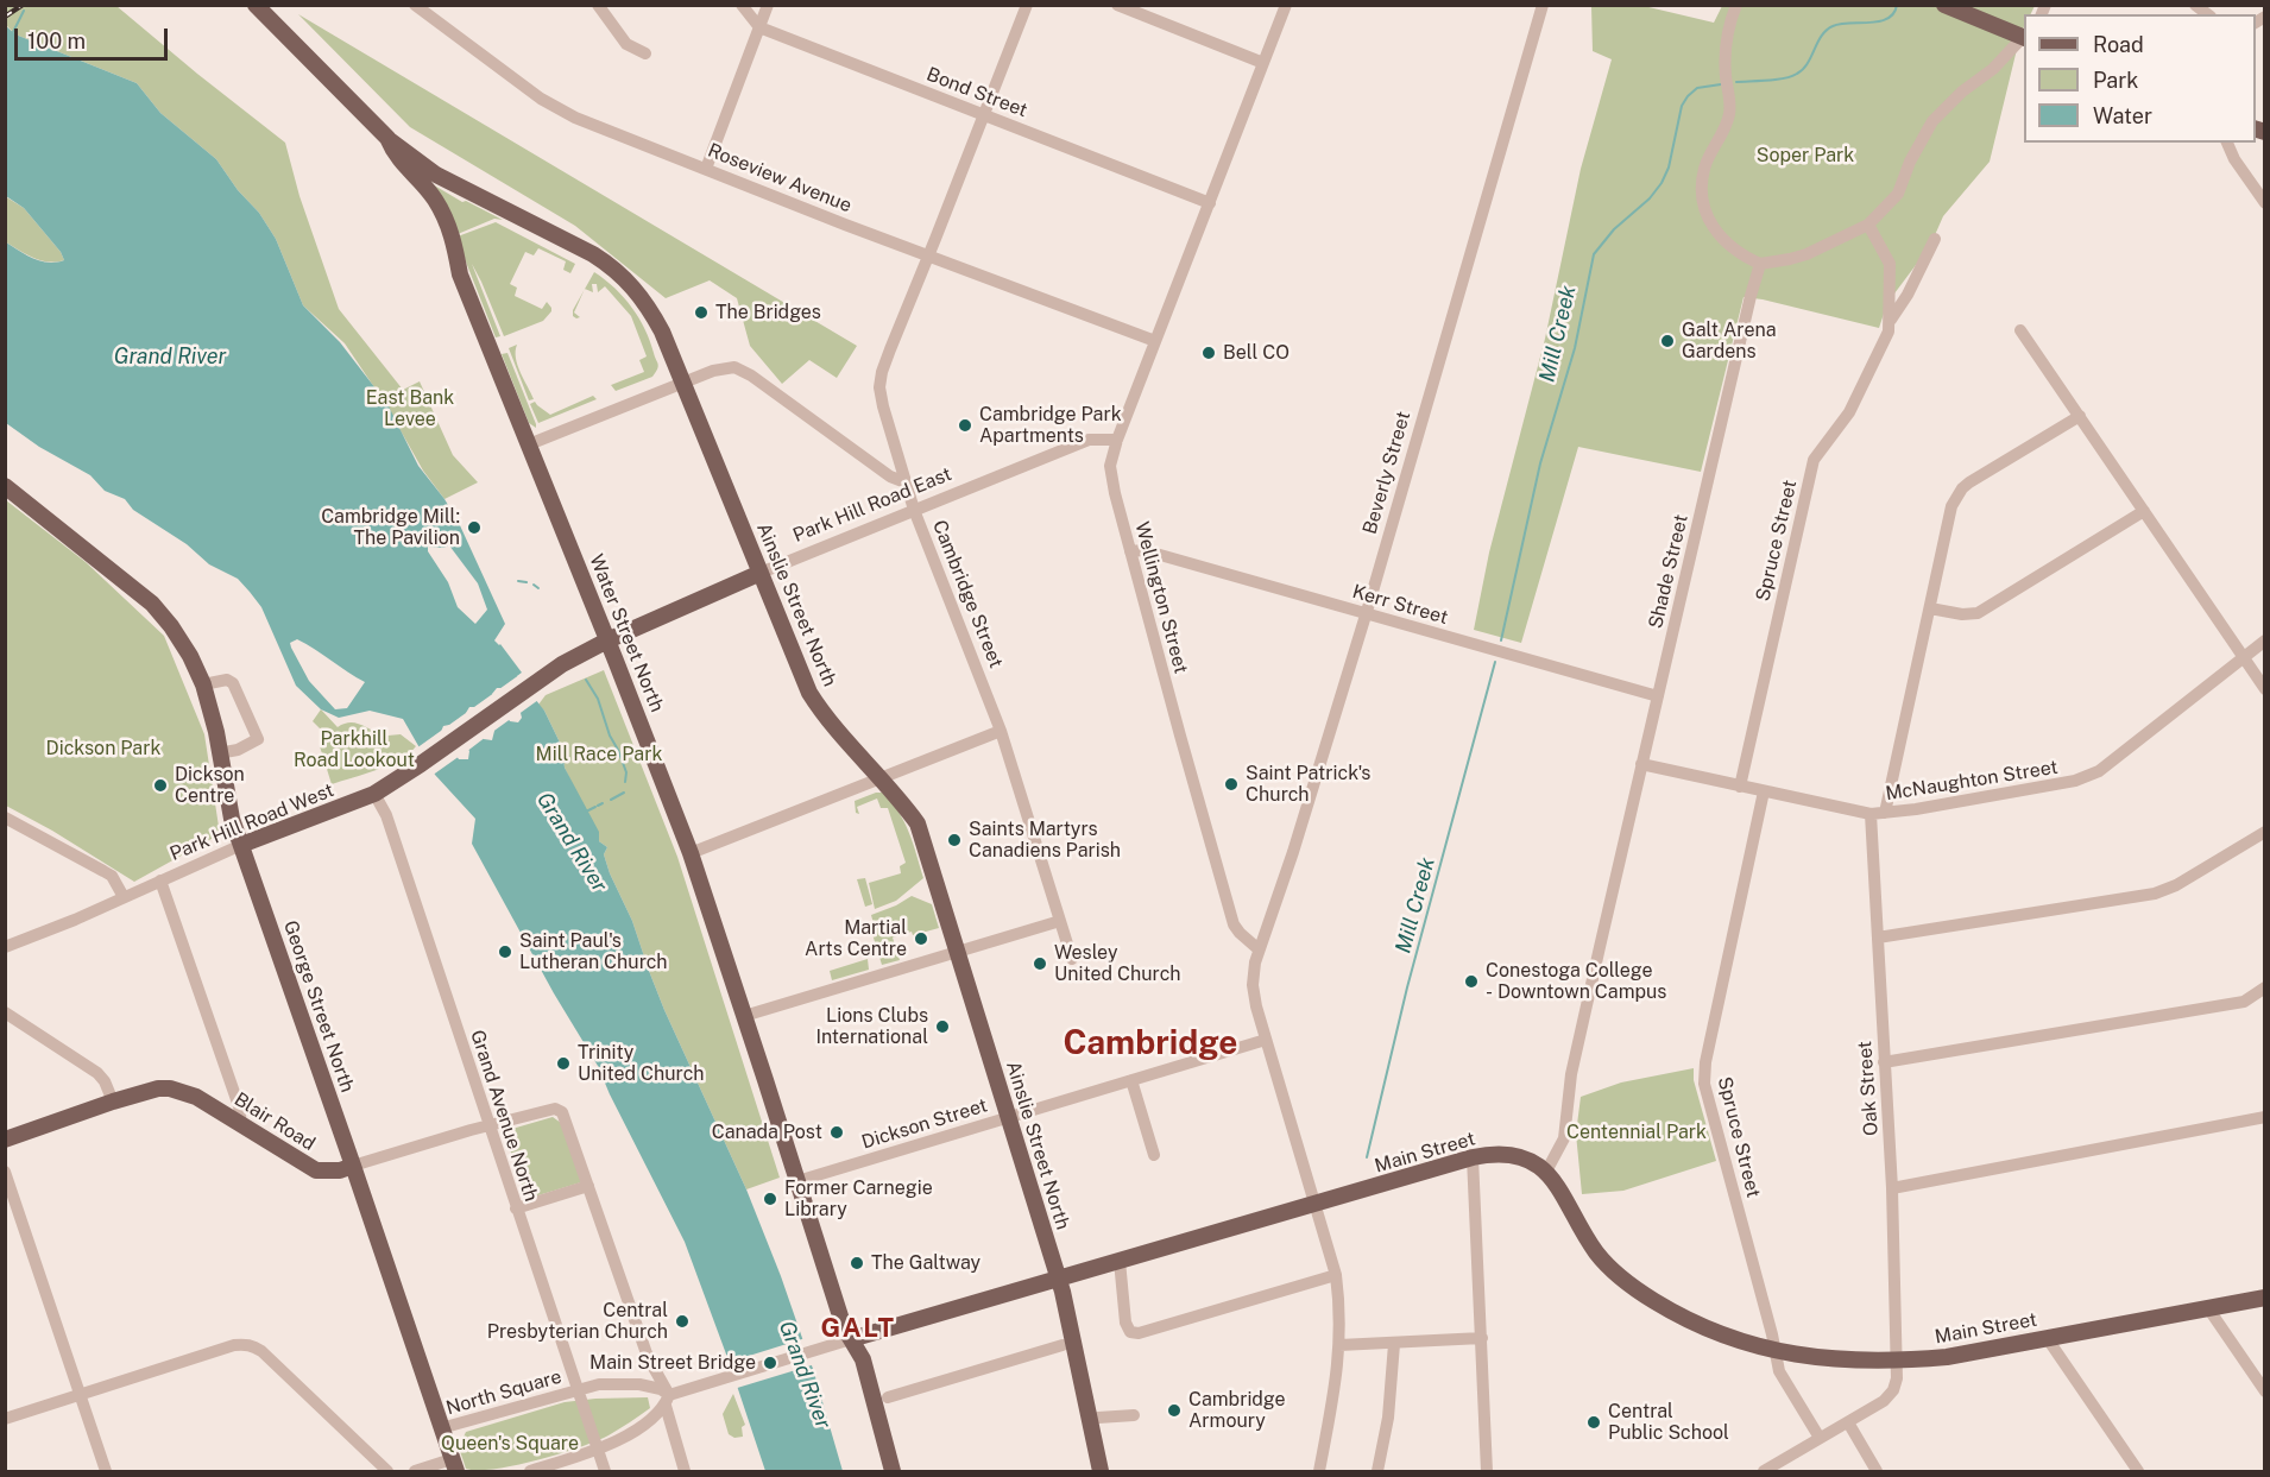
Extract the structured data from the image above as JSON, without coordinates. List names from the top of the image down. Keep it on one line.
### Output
{"streets":{"main road":["Park Hill Road East","Ainslie Street North","Water Street North","Park Hill Road West","George Street North","Blair Road","Main Street"],"street":["Bond Street","Roseview Avenue","Beverly Street","Spruce Street","Shade Street","Cambridge Street","Wellington Street","Kerr Street","McNaughton Street","Oak Street","Grand Avenue North","Dickson Street","North Square"]},"crossings":[["Bond Street","Cambridge Street"],["Bond Street","Wellington Street"],["Roseview Avenue","Cambridge Street"],["Roseview Avenue","Wellington Street"],["Beverly Street","Wellington Street"],["Beverly Street","Kerr Street"],["Park Hill Road East","Cambridge Street"],["Park Hill Road East","Wellington Street"],["Park Hill Road East","Ainslie Street North"],["Park Hill Road East","Water Street North"],["Park Hill Road East","Park Hill Road West"],["Spruce Street","McNaughton Street"],["Spruce Street","Oak Street"],["Spruce Street","Main Street"],["Shade Street","Kerr Street"],["Shade Street","McNaughton Street"],["Shade Street","Main Street"],["Wellington Street","Kerr Street"],["Ainslie Street North","Water Street North"],["Ainslie Street North","Dickson Street"],["Ainslie Street North","Main Street"],["Water Street North","Dickson Street"],["Water Street North","Main Street"],["McNaughton Street","Oak Street"],["Park Hill Road West","George Street North"],["Park Hill Road West","Grand Avenue North"],["George Street North","Blair Road"],["George Street North","North Square"],["Oak Street","Main Street"],["Grand Avenue North","Blair Road"],["Grand Avenue North","North Square"]],"districts":["Cambridge","GALT"],"water":["Mill Creek","Grand River"],"parks":["Soper Park","East Bank Levee","Parkhill Road Lookout","Dickson Park","Mill Race Park","Centennial Park","Queen's Square"],"places":["The Bridges","Galt Arena Gardens","Bell CO","Cambridge Park Apartments","Cambridge Mill: The Pavilion","Saint Patrick's Church","Dickson Centre","Saints Martyrs Canadiens Parish","Martial Arts Centre","Saint Paul's Lutheran Church","Wesley United Church","Conestoga College - Downtown Campus","Lions Clubs International","Trinity United Church","Canada Post","Former Carnegie Library","The Galtway","Central Presbyterian Church","Main Street Bridge","Cambridge Armoury","Central Public School"],"legend":["Road","Park","Water"],"scale_bar":"100 m"}
